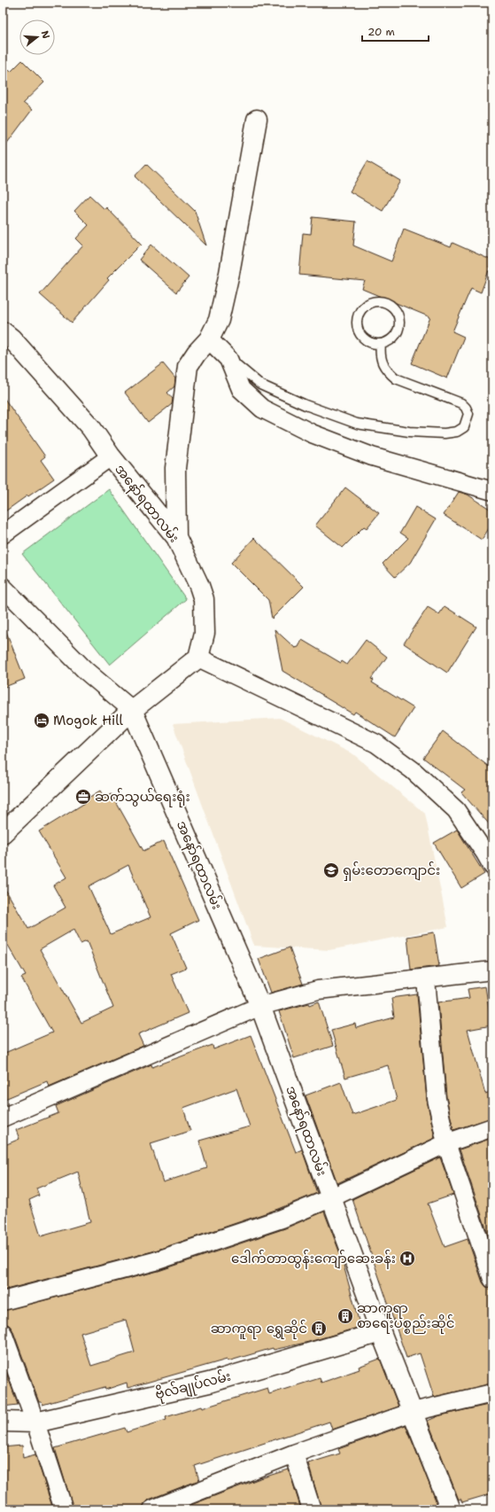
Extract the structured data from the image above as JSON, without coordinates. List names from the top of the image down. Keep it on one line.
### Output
{"streets":{"street":["အ‌နော်‌ရထာလမ်း","ဗိုလ်‌ချုပ်‌လမ်း"]},"crossings":[["အ‌နော်‌ရထာလမ်း","ဗိုလ်‌ချုပ်‌လမ်း"]],"places":{"hotel":["Mogok Hill"],"office":["ဆက်သွယ်ရေးရုံး"],"school or university":["ရှမ်းတောကျောင်း"],"hospital":["ဒေါက်တာထွန်းကျော်ဆေးခန်း"],"building":["ဆာကူရာ စာရေးပစ္စည်းဆိုင်","ဆာကူရာ ရွှေဆိုင်"]},"scale_bar":"20 m","north":"right"}
